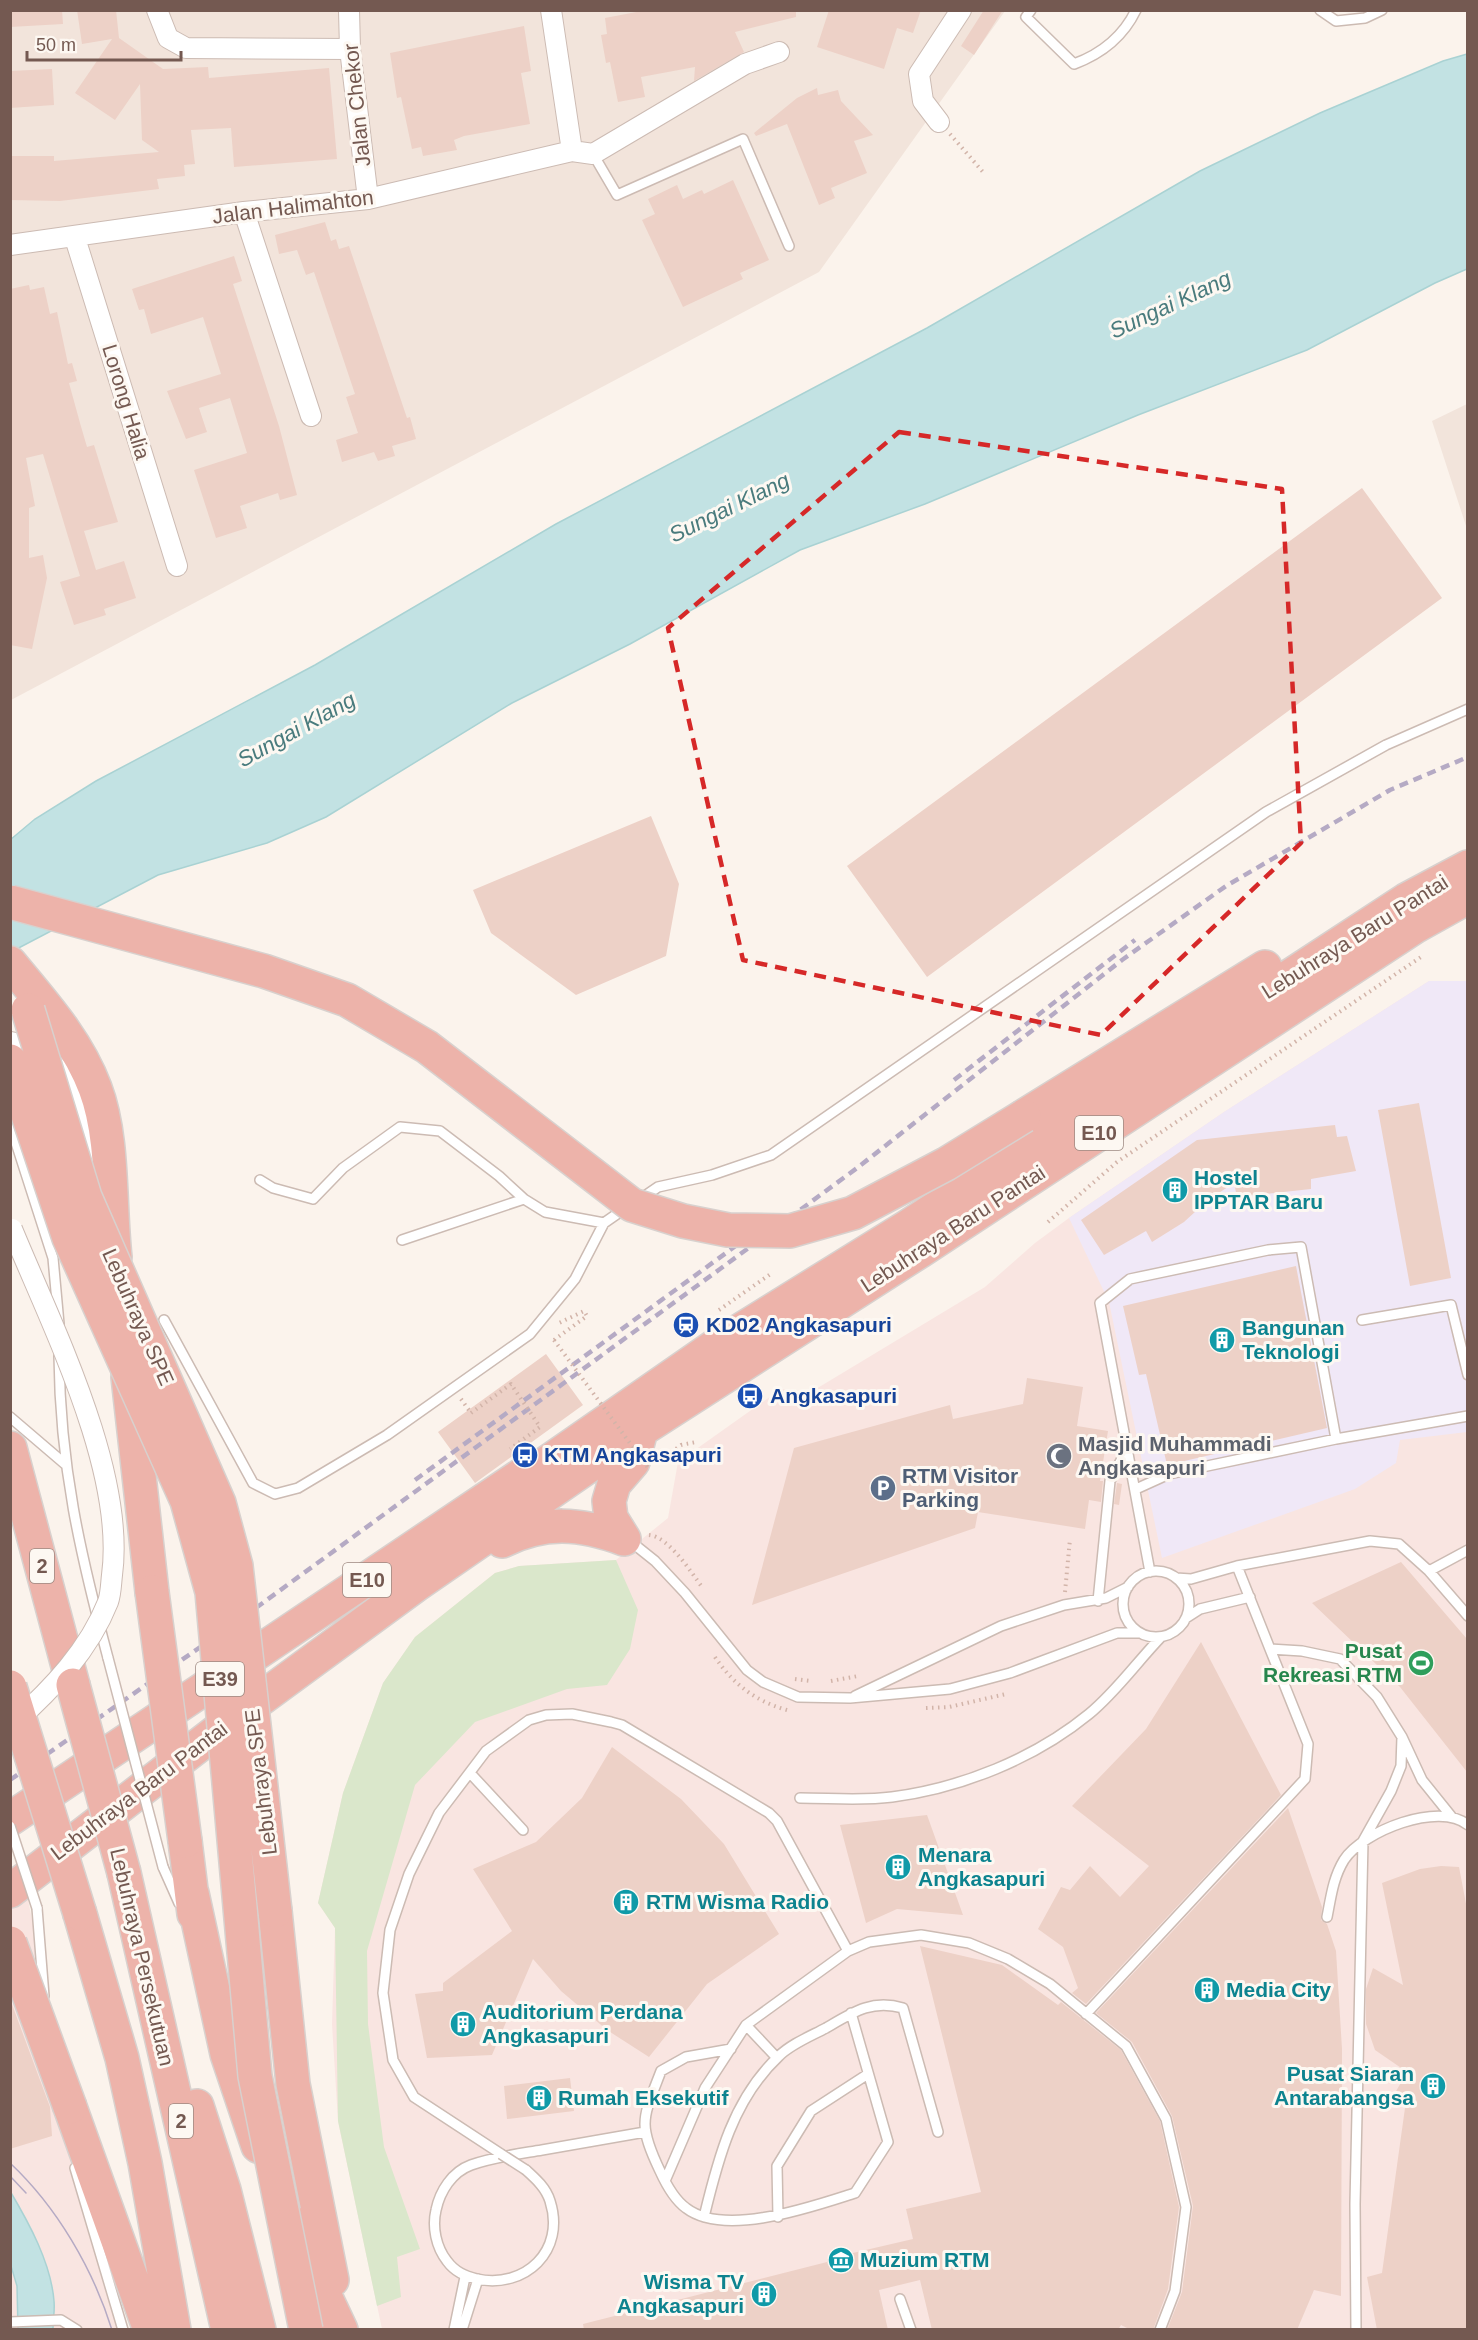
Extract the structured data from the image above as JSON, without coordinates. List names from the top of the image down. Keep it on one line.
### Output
{"streets":{"highway":["Lebuhraya Baru Pantai","E10","Lebuhraya SPE","2","E39","Lebuhraya Persekutuan"],"street":["Jalan Chekor","Jalan Halimahton","Lorong Halia"]},"crossings":[["Jalan Chekor","Jalan Halimahton"],["Jalan Halimahton","Lorong Halia"]],"water":["Sungai Klang"],"places":{"building":["Hostel IPPTAR Baru","Bangunan Teknologi","Menara Angkasapuri","RTM Wisma Radio","Media City","Auditorium Perdana Angkasapuri","Pusat Siaran Antarabangsa","Rumah Eksekutif","Wisma TV Angkasapuri"],"station":["KD02 Angkasapuri"],"bus stop":["Angkasapuri","KTM Angkasapuri"],"mosque":["Masjid Muhammadi Angkasapuri"],"parking":["RTM Visitor Parking"],"sports":["Pusat Rekreasi RTM"],"museum":["Muzium RTM"]},"scale_bar":"50 m"}
